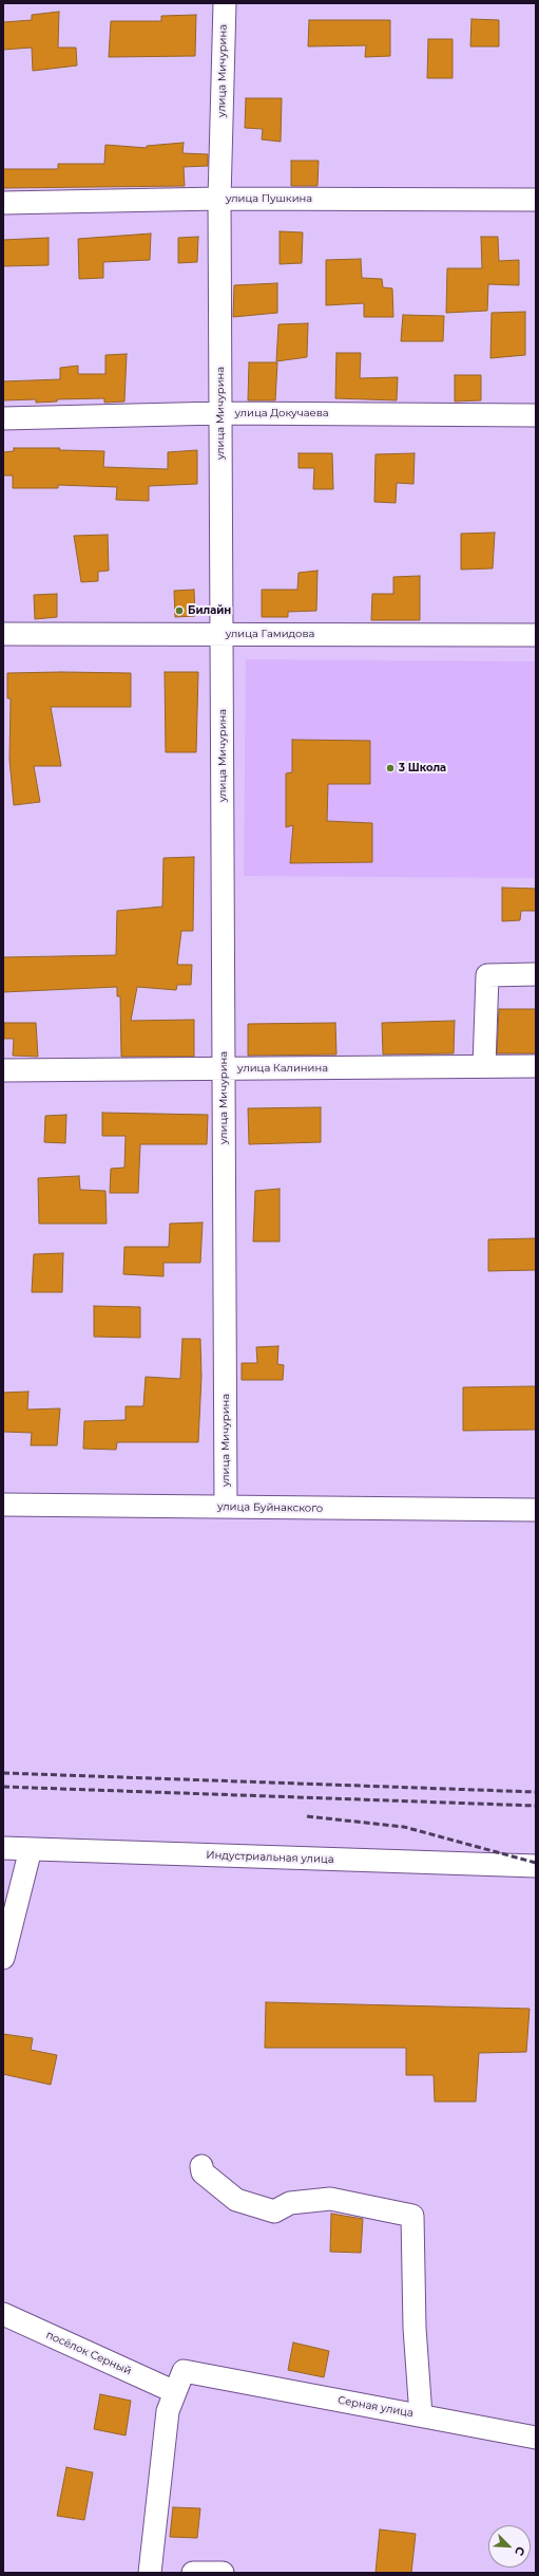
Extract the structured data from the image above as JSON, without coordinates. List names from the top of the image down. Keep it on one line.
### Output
{"streets":{"street":["улица Мичурина","улица Пушкина","улица Докучаева","улица Гамидова","улица Калинина","улица Буйнакского","Индустриальная улица","посёлок Серный","Серная улица"]},"crossings":[["улица Мичурина","улица Пушкина"],["улица Мичурина","улица Докучаева"],["улица Мичурина","улица Гамидова"],["улица Мичурина","улица Калинина"],["улица Мичурина","улица Буйнакского"],["посёлок Серный","Серная улица"]],"places":["Билайн","3 Школа"],"north":"bottom right"}
